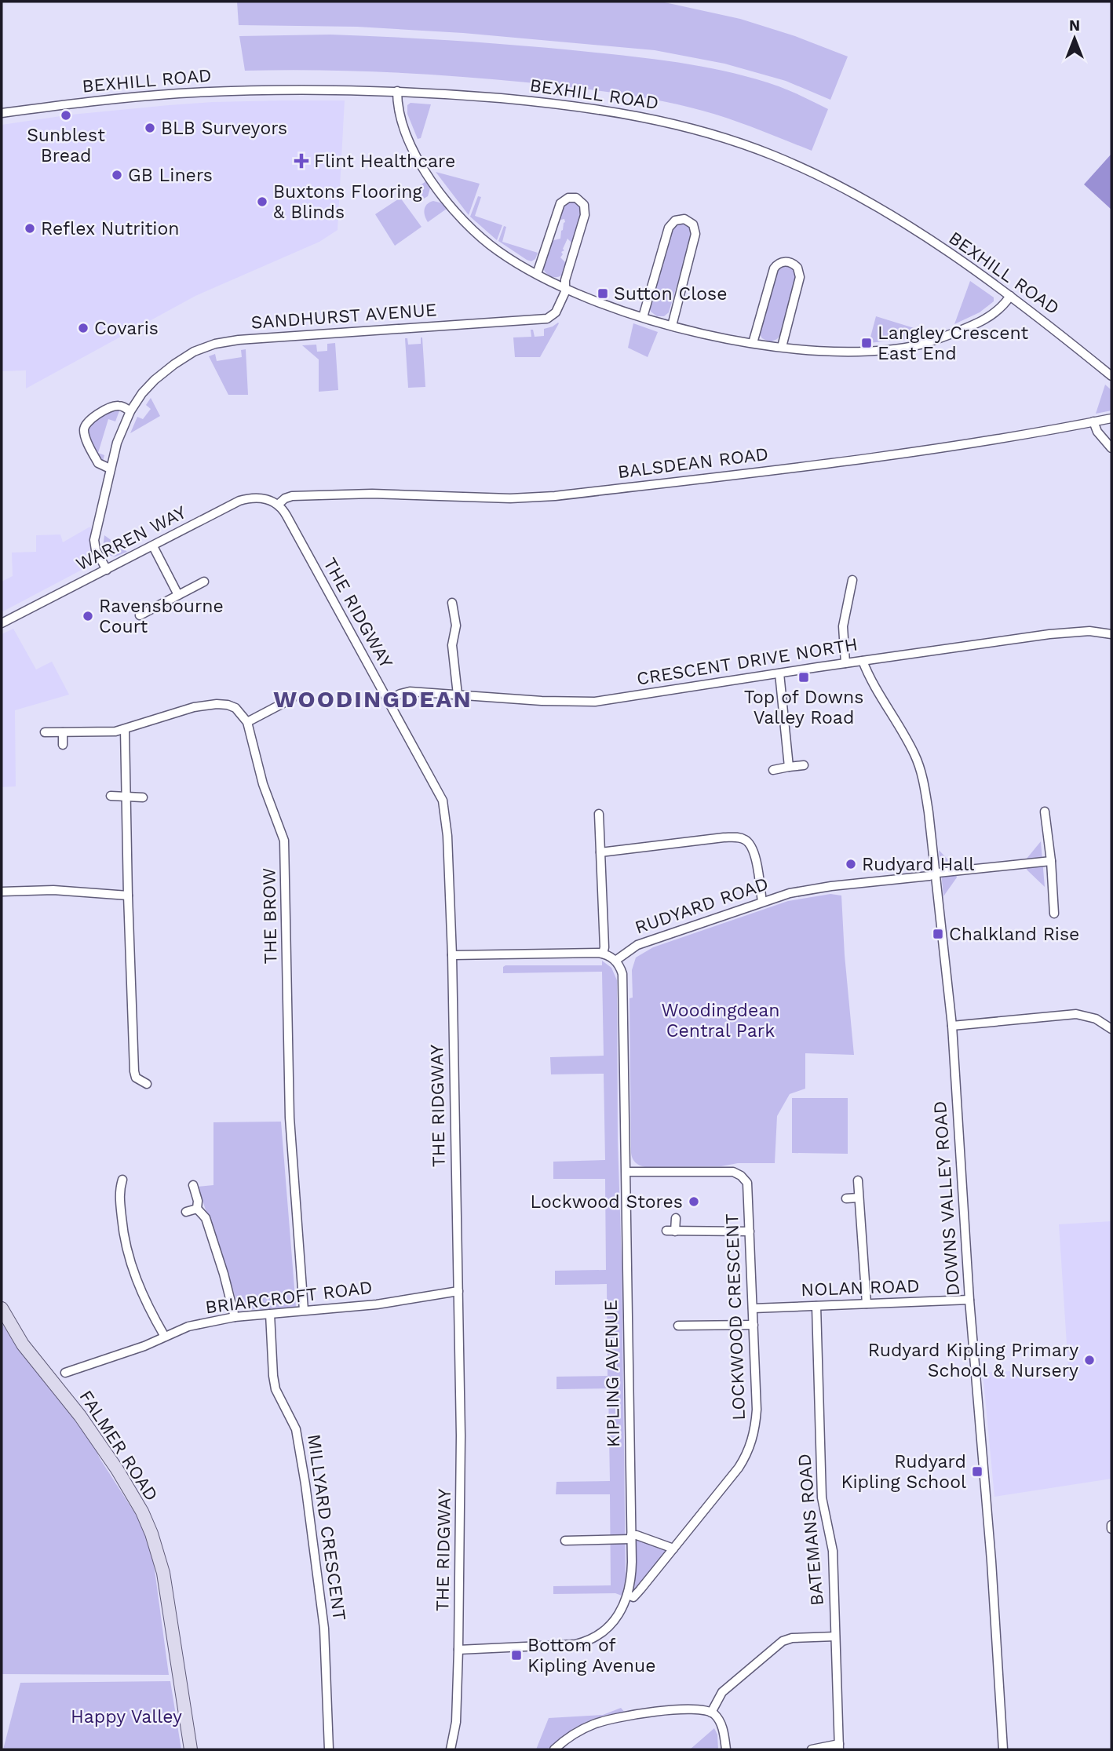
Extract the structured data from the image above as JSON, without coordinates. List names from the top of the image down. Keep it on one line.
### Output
{"streets":{"main road":["FALMER ROAD"],"street":["BEXHILL ROAD","SANDHURST AVENUE","BALSDEAN ROAD","WARREN WAY","THE RIDGWAY","CRESCENT DRIVE NORTH","RUDYARD ROAD","THE BROW","DOWNS VALLEY ROAD","NOLAN ROAD","BRIARCROFT ROAD","LOCKWOOD CRESCENT","KIPLING AVENUE","MILLYARD CRESCENT","BATEMANS ROAD"]},"crossings":[["SANDHURST AVENUE","WARREN WAY"],["BALSDEAN ROAD","WARREN WAY"],["BALSDEAN ROAD","THE RIDGWAY"],["WARREN WAY","THE RIDGWAY"],["THE RIDGWAY","CRESCENT DRIVE NORTH"],["THE RIDGWAY","BRIARCROFT ROAD"],["THE RIDGWAY","KIPLING AVENUE"],["CRESCENT DRIVE NORTH","DOWNS VALLEY ROAD"],["RUDYARD ROAD","DOWNS VALLEY ROAD"],["RUDYARD ROAD","KIPLING AVENUE"],["THE BROW","BRIARCROFT ROAD"],["DOWNS VALLEY ROAD","NOLAN ROAD"],["NOLAN ROAD","LOCKWOOD CRESCENT"],["NOLAN ROAD","BATEMANS ROAD"],["BRIARCROFT ROAD","MILLYARD CRESCENT"],["LOCKWOOD CRESCENT","KIPLING AVENUE"]],"districts":["WOODINGDEAN"],"parks":["Woodingdean Central Park","Happy Valley"],"places":{"other":["Sunblest Bread","BLB Surveyors","GB Liners","Buxtons Flooring & Blinds","Reflex Nutrition","Covaris","Ravensbourne Court","Rudyard Hall","Lockwood Stores","Rudyard Kipling Primary School & Nursery"],"health":["Flint Healthcare"],"transit":["Sutton Close","Langley Crescent East End","Top of Downs Valley Road","Chalkland Rise","Rudyard Kipling School","Bottom of Kipling Avenue"]},"north":"top"}
